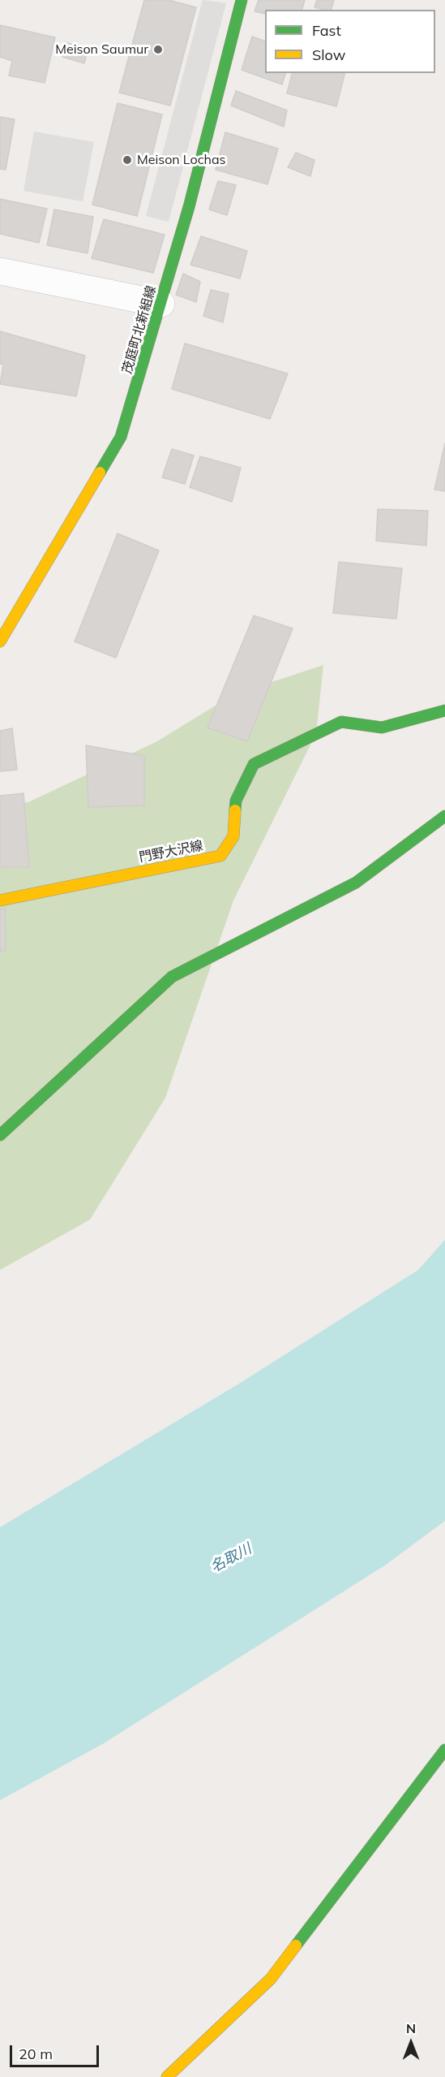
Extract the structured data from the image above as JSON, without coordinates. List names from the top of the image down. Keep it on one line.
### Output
{"streets":{"street":["茂庭町北新組線","門野大沢線"]},"water":["名取川"],"places":["Meison Saumur","Meison Lochas"],"legend":["Fast","Slow"],"scale_bar":"20 m","north":"top"}
